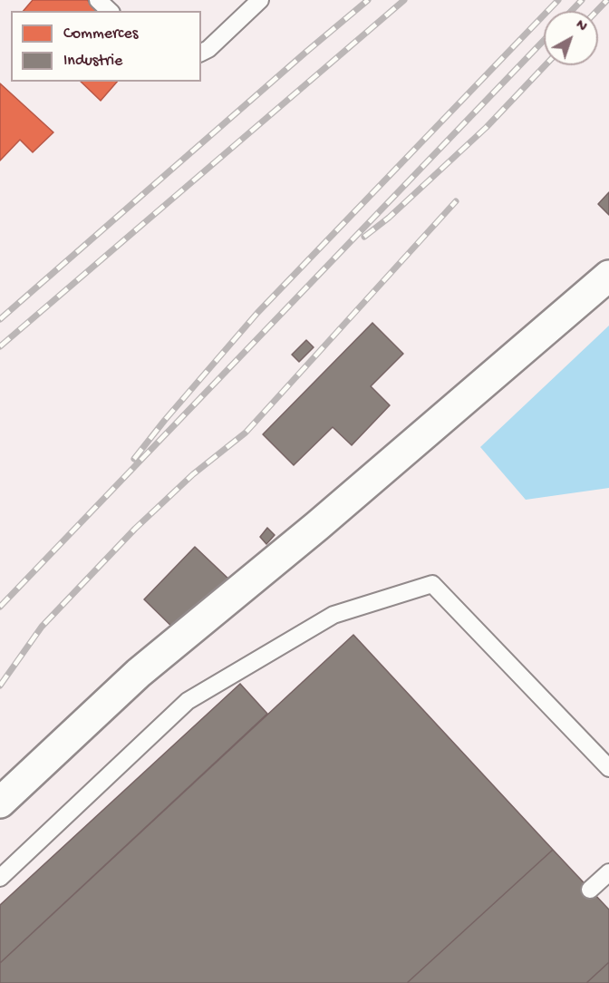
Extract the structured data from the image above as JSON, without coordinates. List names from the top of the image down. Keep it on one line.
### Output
{"legend":["Commerces","Industrie"],"north":"top right"}
